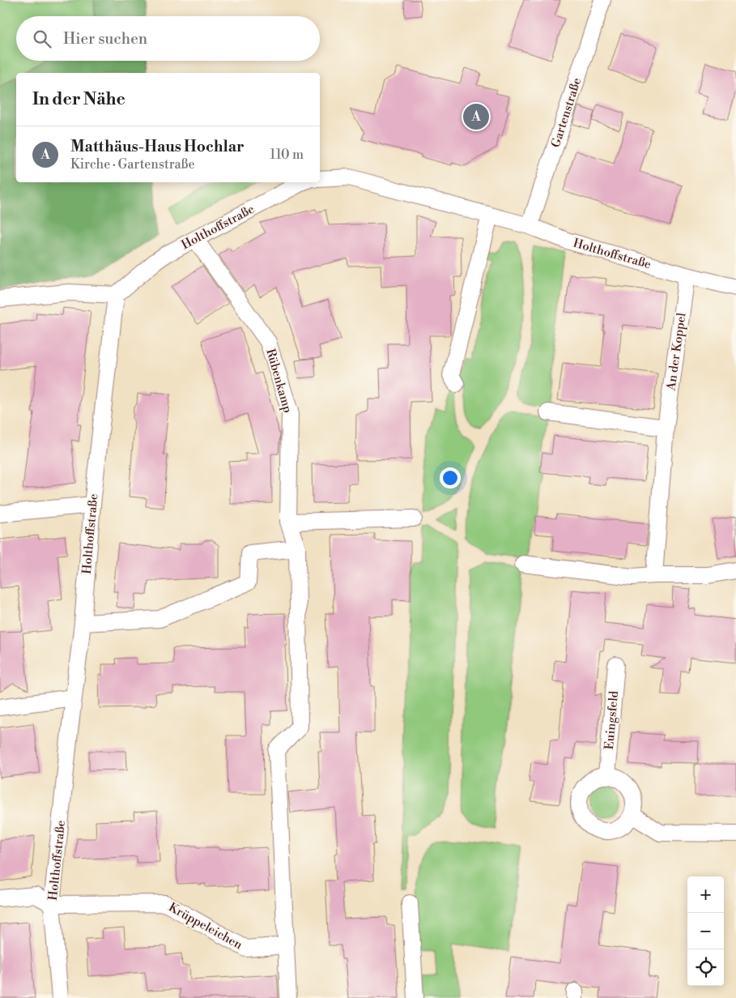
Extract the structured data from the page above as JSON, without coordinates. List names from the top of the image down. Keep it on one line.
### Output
{"streets":{"street":["Gartenstraße","Holthoffstraße","An der Koppel","Rübenkamp","Euingsfeld","Krüppeleichen"]},"crossings":[["Gartenstraße","Holthoffstraße"],["Holthoffstraße","An der Koppel"],["Holthoffstraße","Rübenkamp"],["Holthoffstraße","Krüppeleichen"],["Rübenkamp","Krüppeleichen"]],"page":{"search":"Hier suchen","heading":"In der Nähe","pins":"A","list":[{"mark":"A","name":"Matthäus-Haus Hochlar","note":"Kirche · Gartenstraße","value":"110 m"}],"map_buttons":["+","−"]}}
